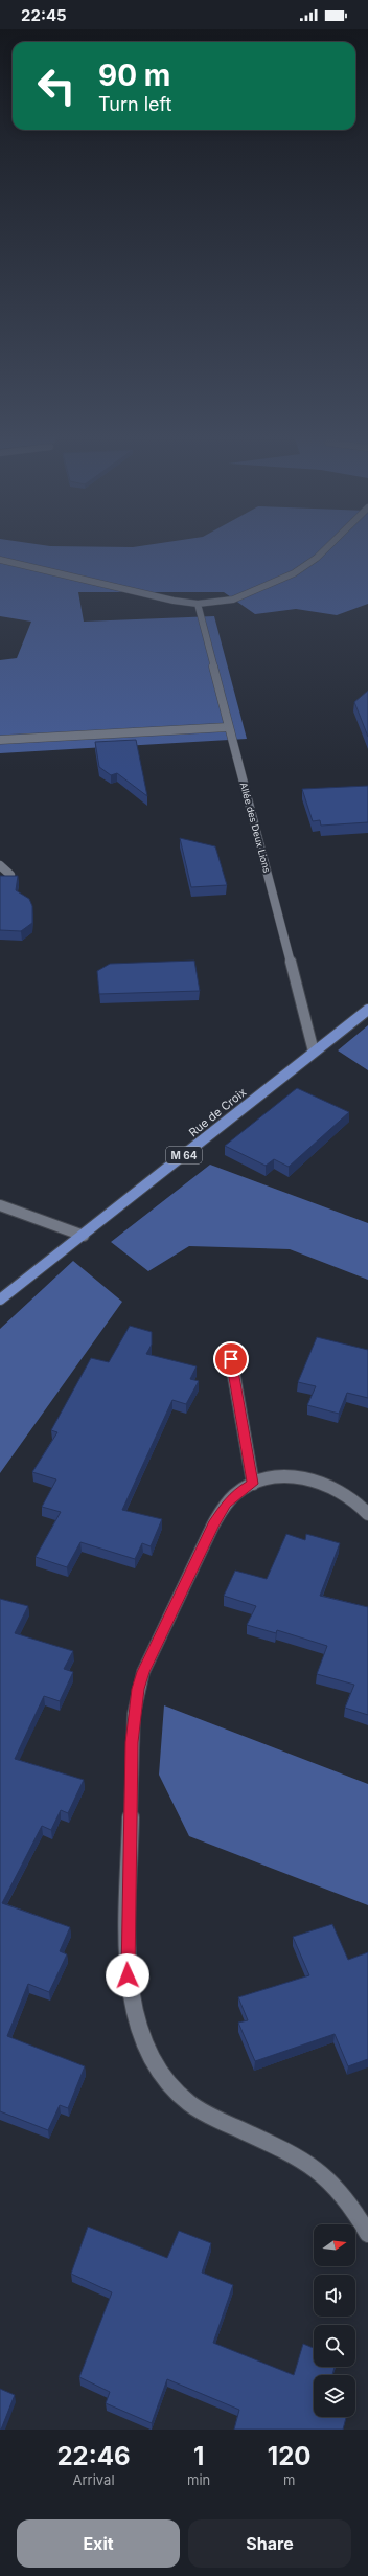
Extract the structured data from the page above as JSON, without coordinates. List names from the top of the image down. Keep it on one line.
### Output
{"streets":{"main road":["Rue de Croix","M 64"],"street":["Allée des Deux Lions"]},"crossings":[["Allée des Deux Lions","Rue de Croix"]],"north":"right","page":{"status":"22:45","turn":["90 m","Turn left"],"eta":["22:46","Arrival","1","min","120","m"],"buttons":["Exit","Share"]}}
